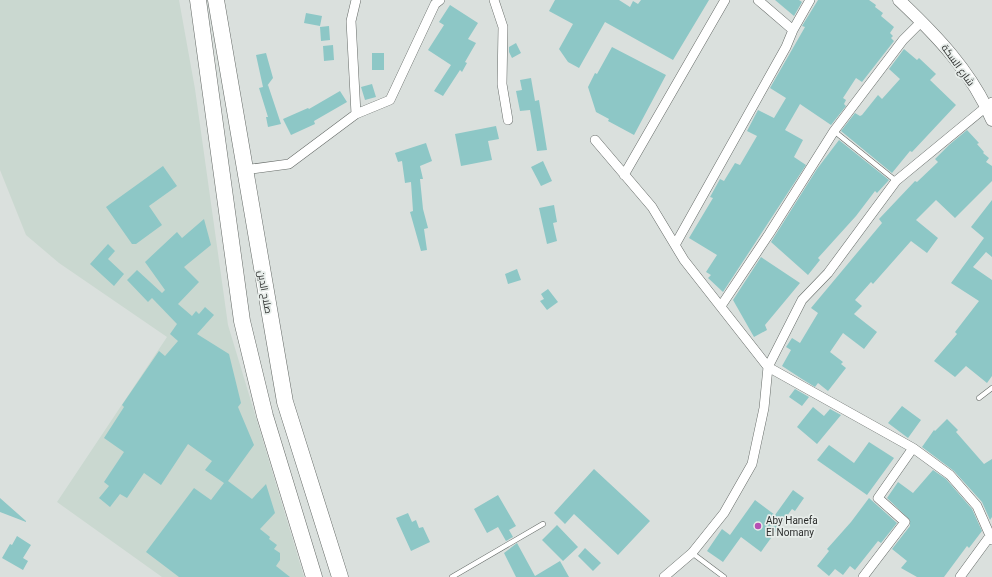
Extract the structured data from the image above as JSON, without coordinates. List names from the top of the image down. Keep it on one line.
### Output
{"streets":{"highway":["صلاح الدين"],"street":["شارع السكة"]},"places":["Aby Hanefa El Nomany"]}
